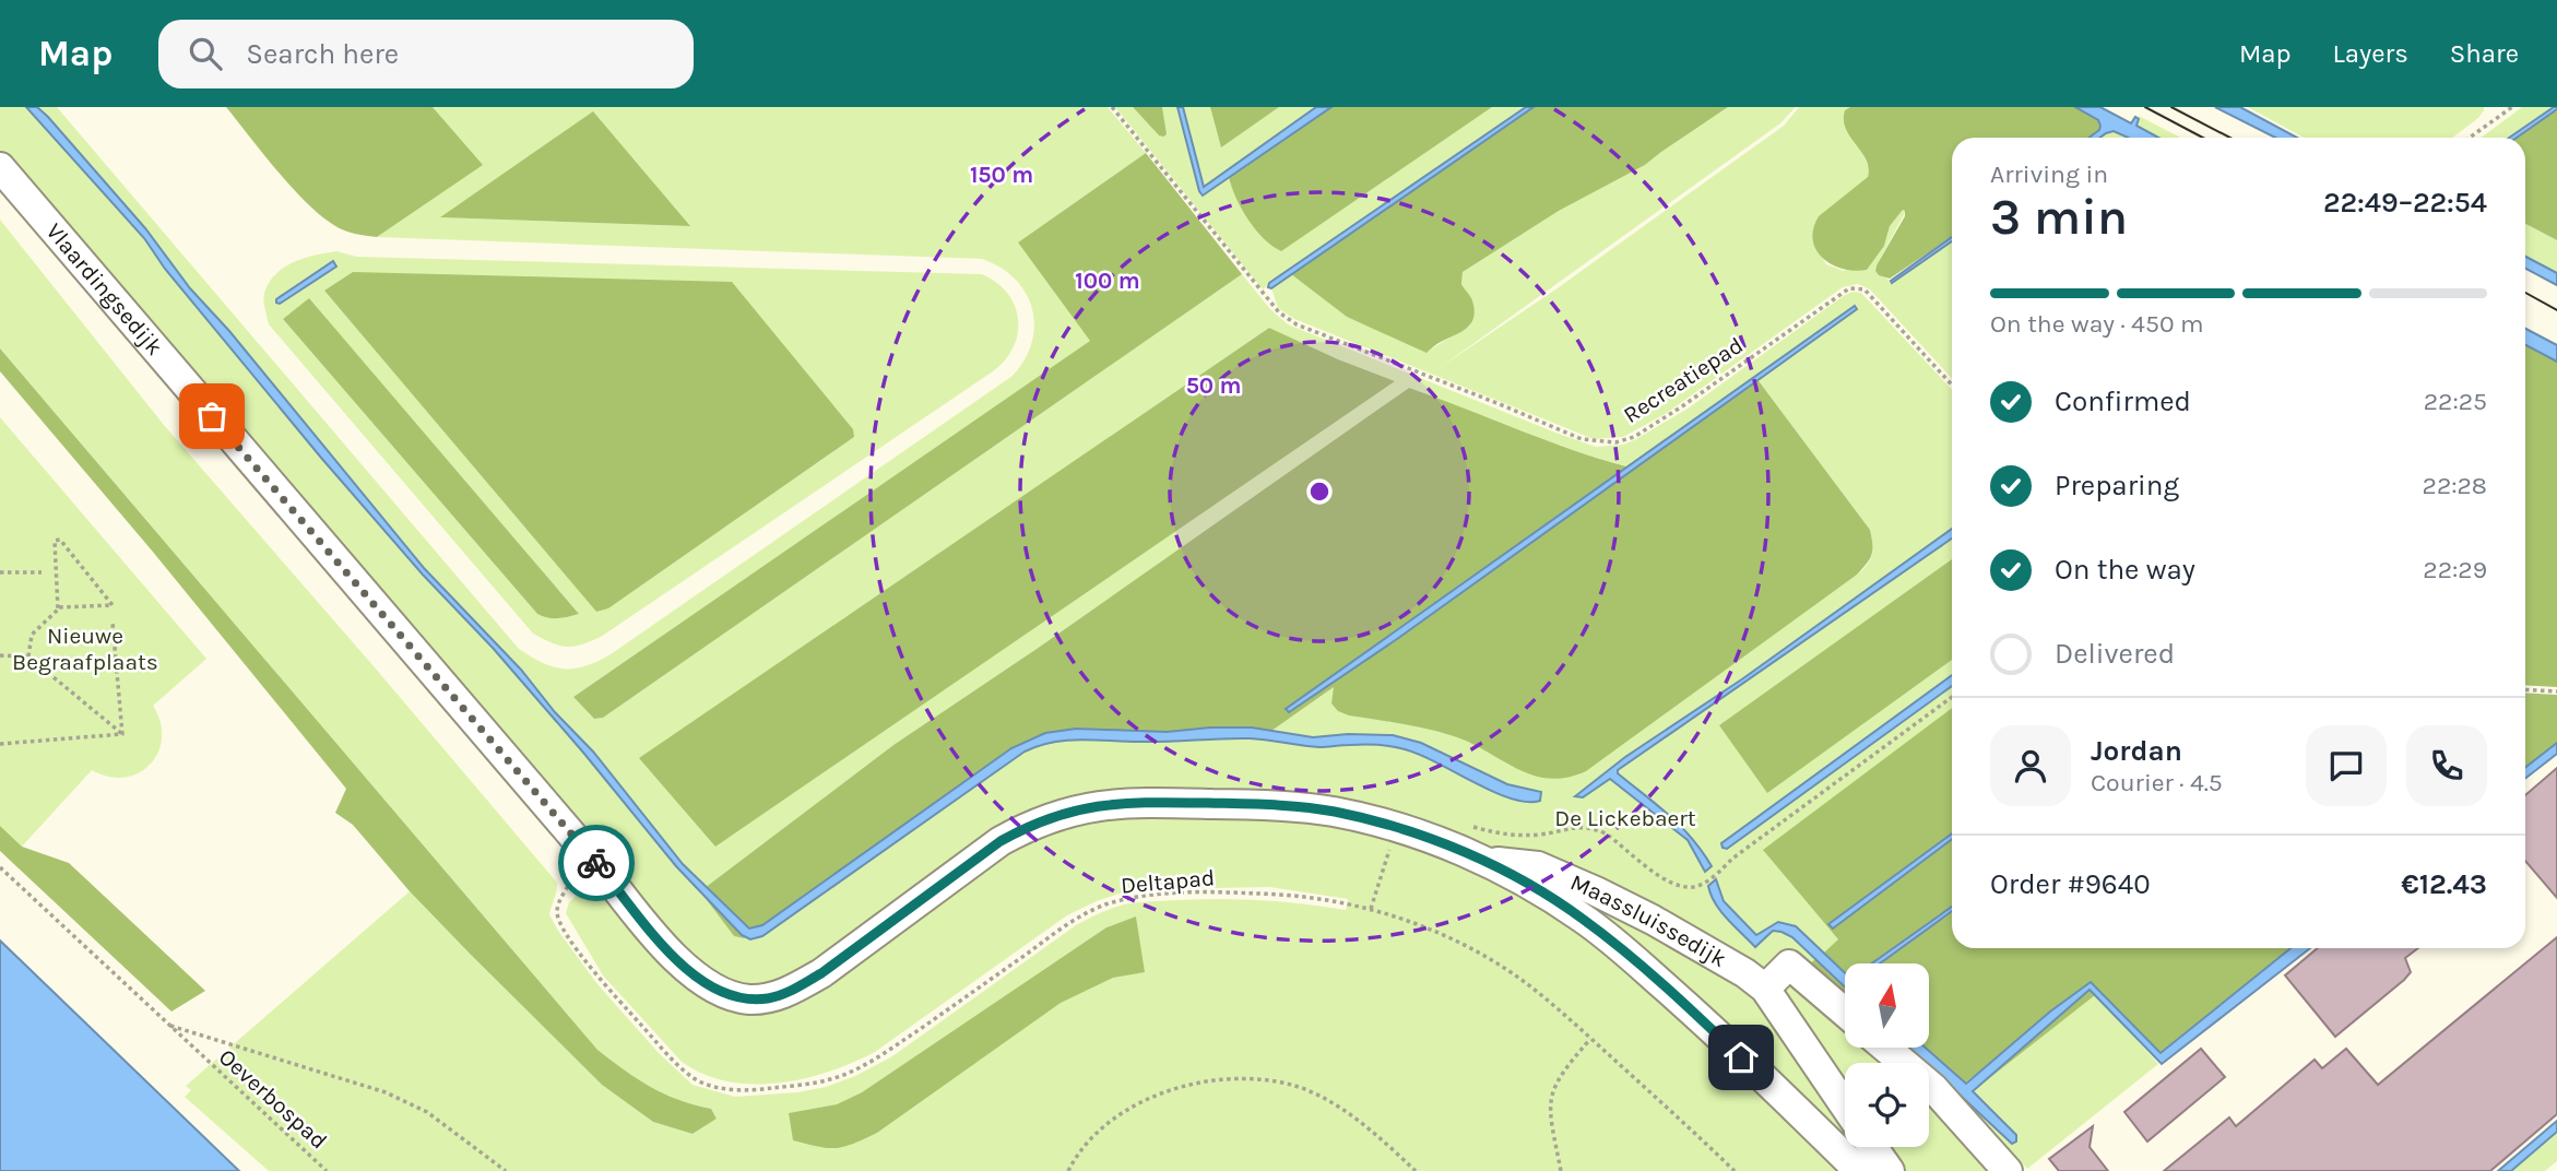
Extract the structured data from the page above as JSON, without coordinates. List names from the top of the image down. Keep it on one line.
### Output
{"streets":{"street":["Vlaardingsedijk","Maassluissedijk"],"path":["Recreatiepad","Deltapad","Oeverbospad"]},"crossings":[["Vlaardingsedijk","Maassluissedijk"]],"parks":["Nieuwe Begraafplaats","De Lickebaert"],"north":"top","page":{"header":"Map","search":"Search here","nav":["Map","Layers","Share"],"heading":["3 min","Arriving in","22:49–22:54"],"panel":["Jordan","Courier · 4.5","Order #9640","€12.43"],"bar":"On the way · 450 m","list":[["Confirmed","22:25"],["Preparing","22:28"],["On the way","22:29"],"Delivered"]},"rings":["150 m","100 m","50 m"]}
